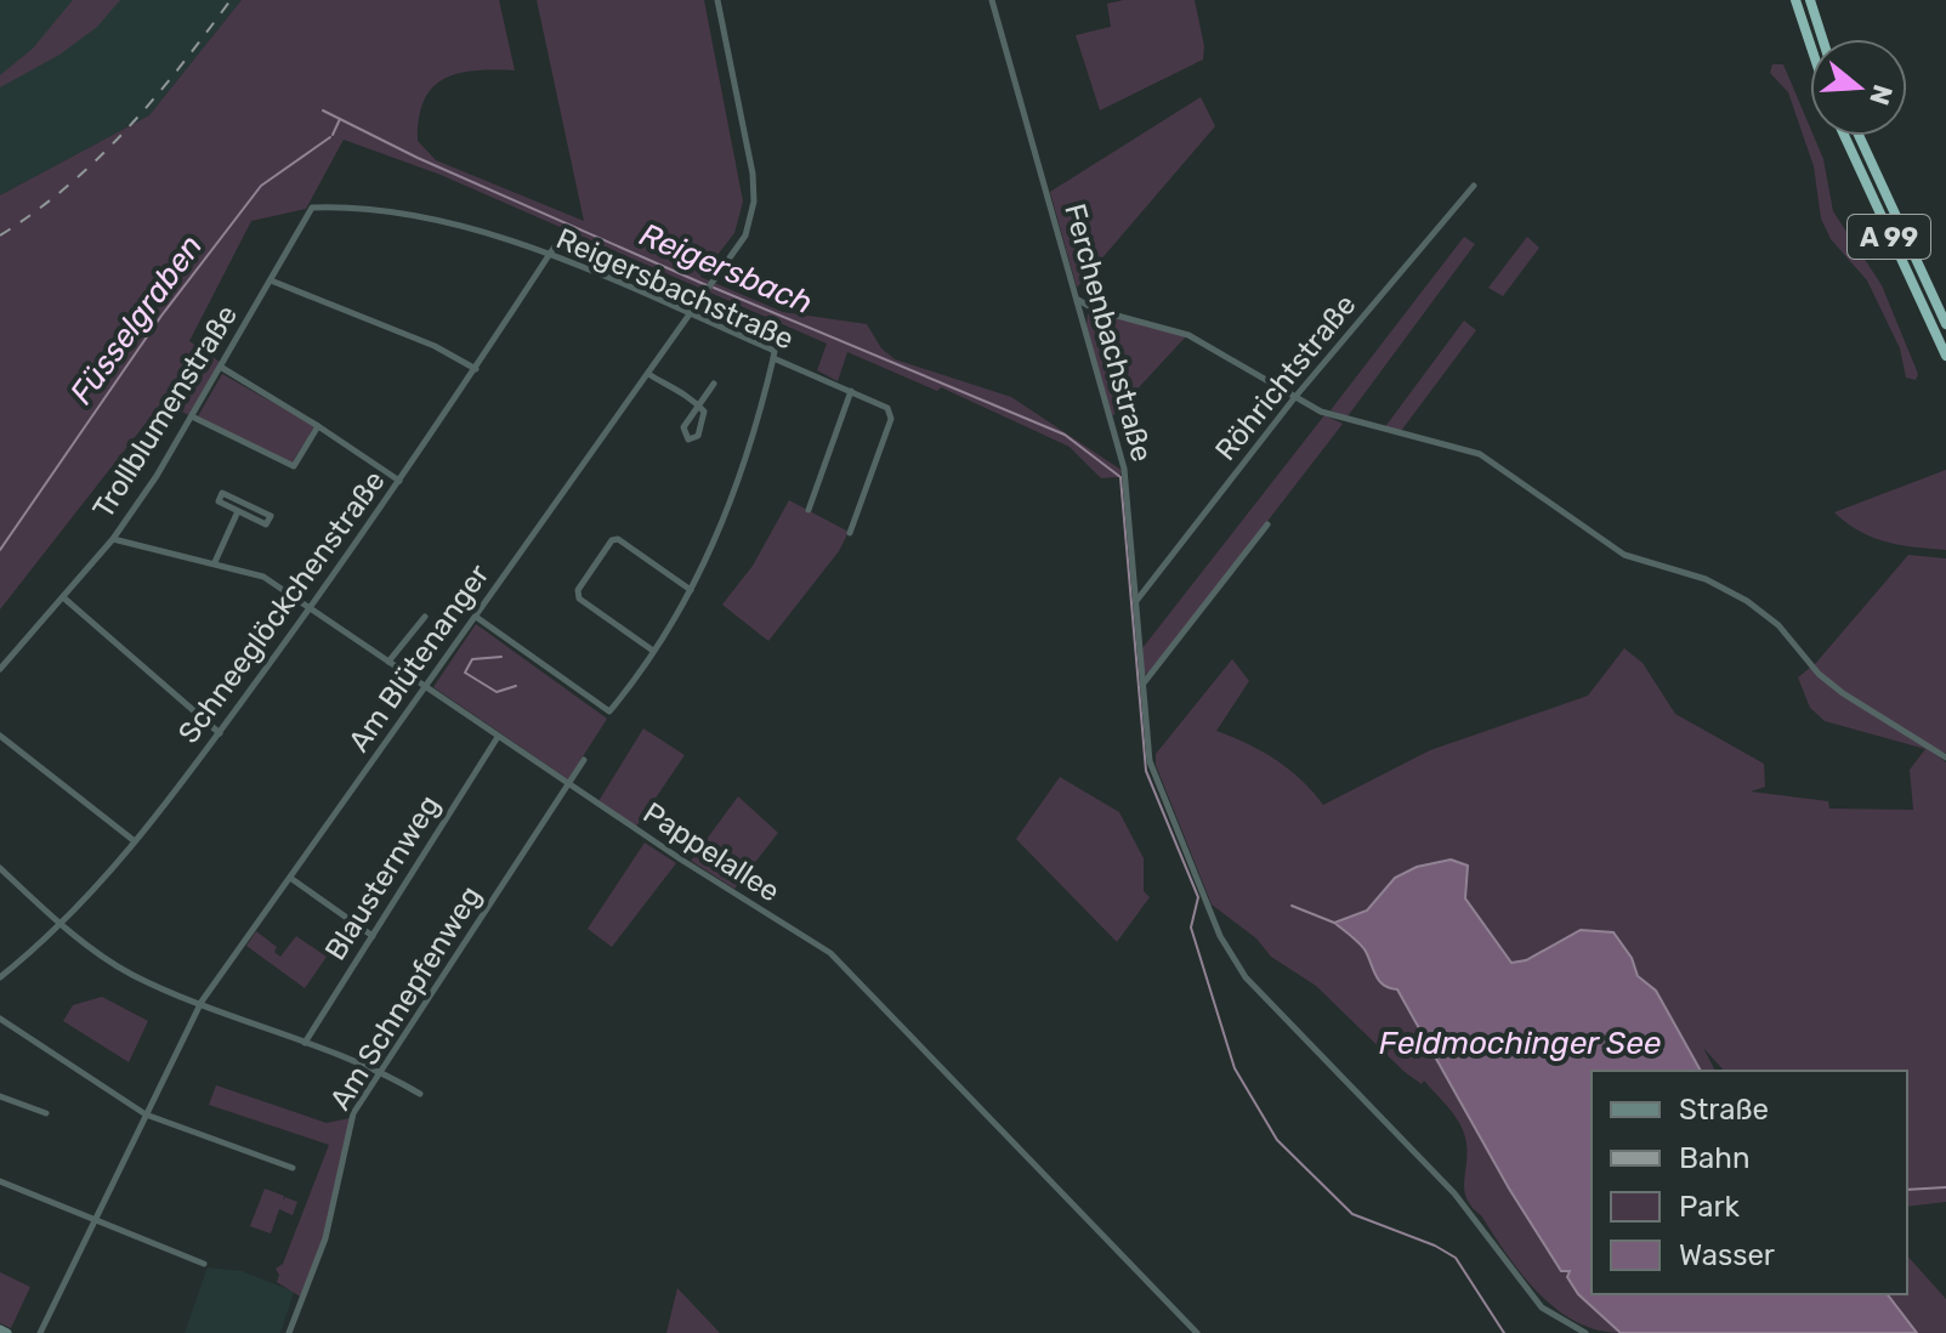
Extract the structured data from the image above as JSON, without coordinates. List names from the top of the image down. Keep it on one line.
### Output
{"streets":{"highway":["A 99"],"street":["Reigersbachstraße","Ferchenbachstraße","Röhrichtstraße","Trollblumenstraße","Schneeglöckchenstraße","Am Blütenanger","Pappelallee","Blausternweg","Am Schnepfenweg"]},"crossings":[["Reigersbachstraße","Trollblumenstraße"],["Reigersbachstraße","Schneeglöckchenstraße"],["Reigersbachstraße","Am Blütenanger"],["Ferchenbachstraße","Röhrichtstraße"],["Trollblumenstraße","Pappelallee"],["Schneeglöckchenstraße","Pappelallee"],["Am Blütenanger","Pappelallee"],["Pappelallee","Blausternweg"],["Pappelallee","Am Schnepfenweg"]],"water":["Reigersbach","Füsselgraben","Feldmochinger See"],"legend":["Straße","Bahn","Park","Wasser"],"north":"right"}
